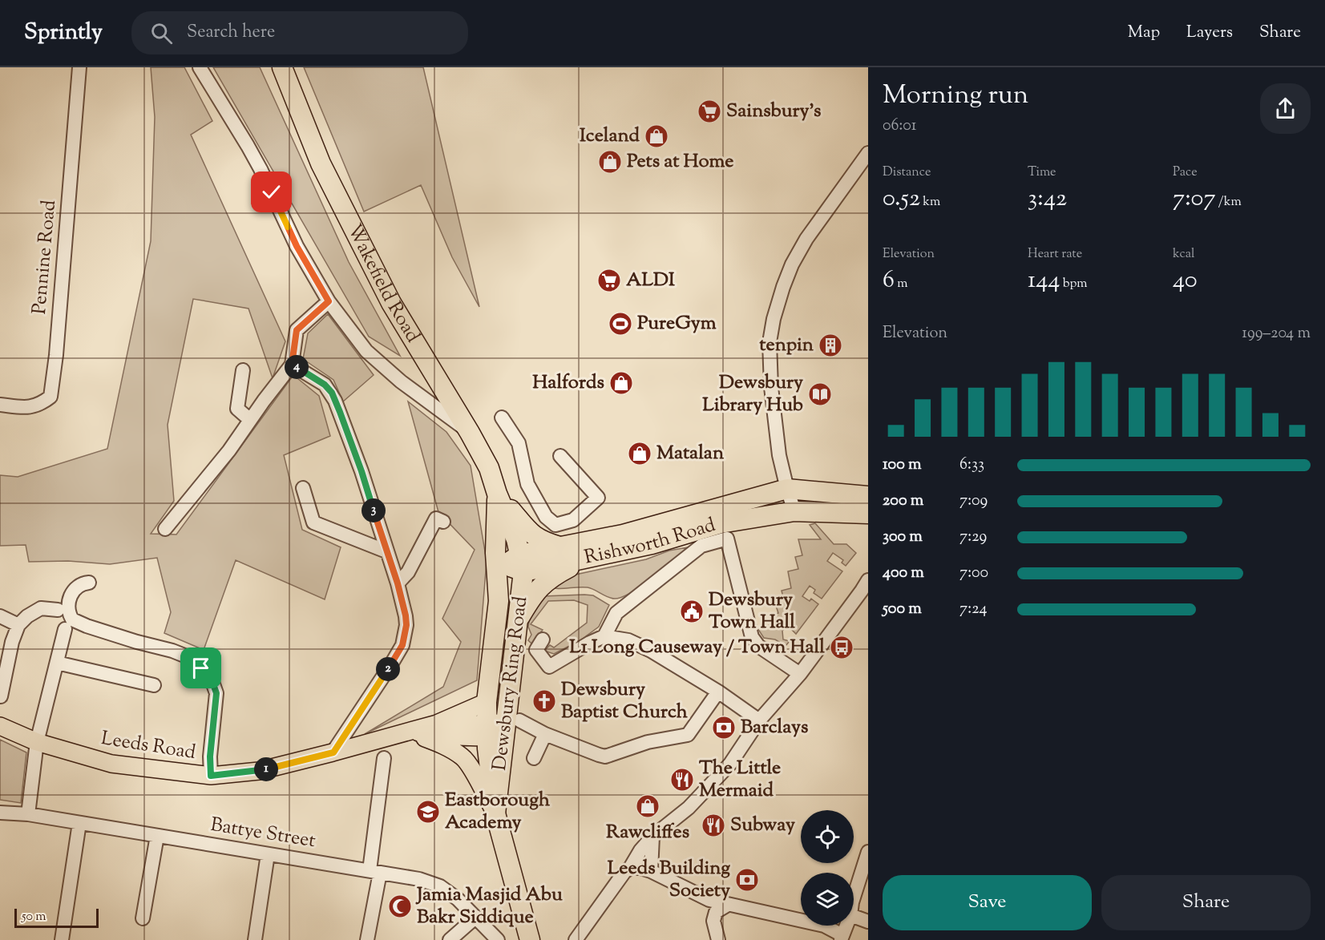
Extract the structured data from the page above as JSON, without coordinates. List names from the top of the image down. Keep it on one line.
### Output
{"streets":{"highway":["Wakefield Road","Rishworth Road","Dewsbury Ring Road"],"main road":["Leeds Road"],"street":["Pennine Road","Battye Street"]},"crossings":[["Wakefield Road","Rishworth Road"],["Wakefield Road","Dewsbury Ring Road"],["Rishworth Road","Dewsbury Ring Road"],["Dewsbury Ring Road","Leeds Road"]],"places":{"supermarket":["Sainsbury's","ALDI"],"shop":["Iceland","Pets at Home","Halfords","Matalan","Rawcliffes"],"sports":["PureGym"],"building":["tenpin"],"library":["Dewsbury Library Hub"],"public building":["Dewsbury Town Hall"],"bus stop":["L1 Long Causeway / Town Hall"],"church":["Dewsbury Baptist Church"],"bank":["Barclays","Leeds Building Society"],"restaurant":["The Little Mermaid","Subway"],"school or university":["Eastborough Academy"],"mosque":["Jamia Masjid Abu Bakr Siddique"]},"scale_bar":"50 m","page":{"header":"Sprintly","search":"Search here","nav":["Map","Layers","Share"],"heading":["Morning run","06:01"],"stats":[["Distance","0.52 km"],["Time","3:42"],["Pace","7:07 /km"],["Elevation","6 m"],["Heart rate","144 bpm"],["kcal","40"]],"chart":["Elevation","199–204 m"],"pins":["4","3","2","1"],"list":[{"name":"100 m","note":"6:33"},{"name":"200 m","note":"7:09"},{"name":"300 m","note":"7:29"},{"name":"400 m","note":"7:00"},{"name":"500 m","note":"7:24"}],"buttons":["Save","Share"],"scale":"50 m"}}
